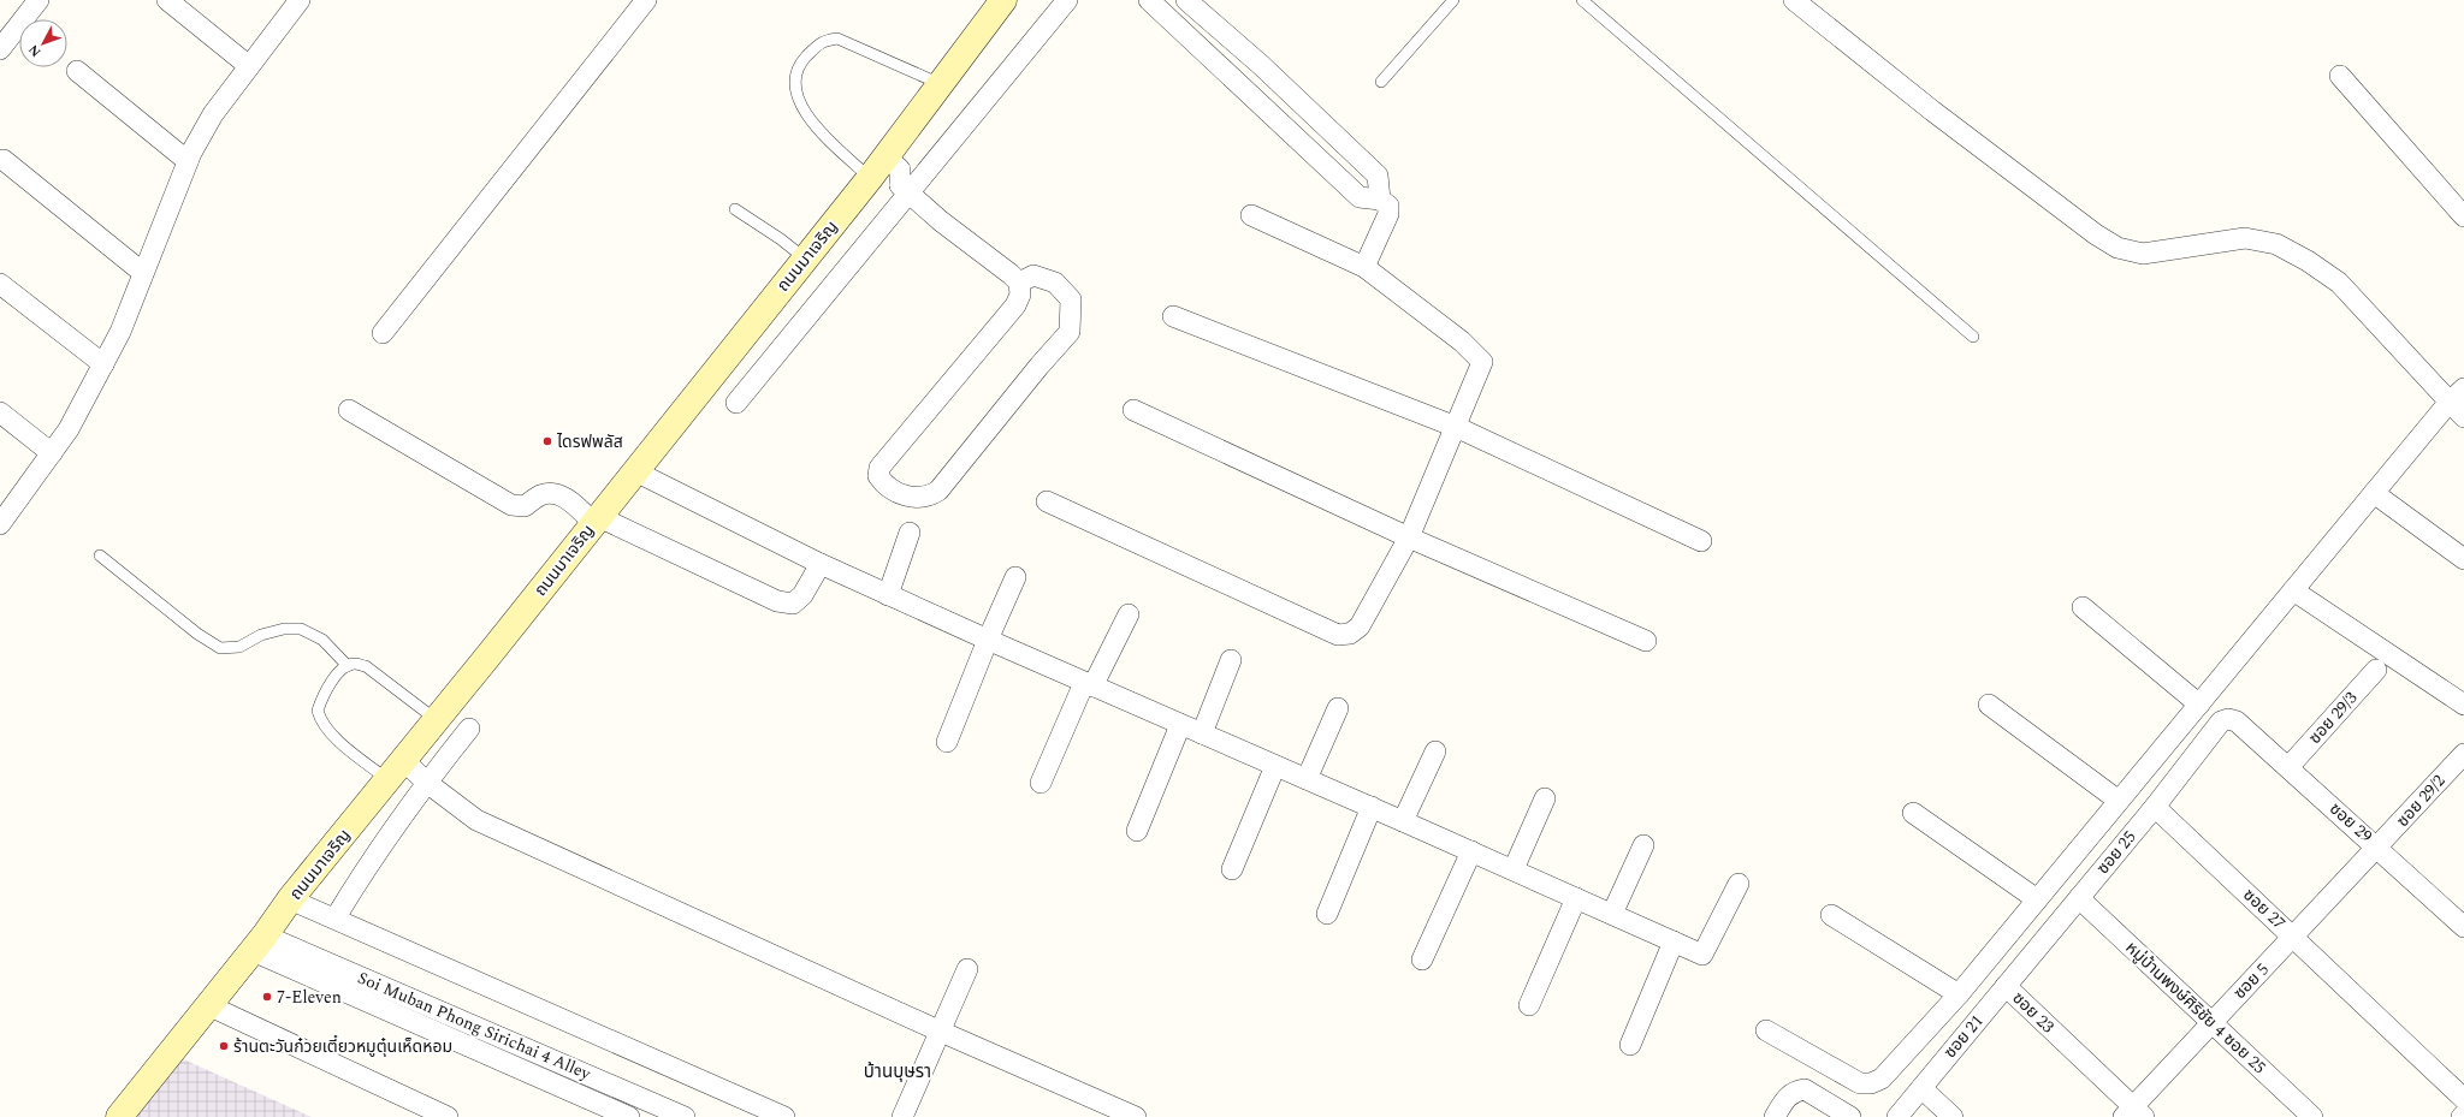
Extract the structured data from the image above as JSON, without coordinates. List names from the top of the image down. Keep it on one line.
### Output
{"streets":{"main road":["ถนนมาเจริญ"],"street":["ซอย 29/3","ซอย 29/2","ซอย 29","ซอย 25","ซอย 27","ซอย 5","หมู่บ้านพงษ์ศิริชัย 4 ซอย 25","ซอย 23","Soi Muban Phong Sirichai 4 Alley","ซอย 21"]},"crossings":[["ถนนมาเจริญ","Soi Muban Phong Sirichai 4 Alley"],["ซอย 29/3","ซอย 29"],["ซอย 29/2","ซอย 29"],["ซอย 29/2","ซอย 5"],["ซอย 29","ซอย 25"],["ซอย 29","ซอย 27"],["ซอย 29","ซอย 5"],["ซอย 25","ซอย 27"],["ซอย 25","หมู่บ้านพงษ์ศิริชัย 4 ซอย 25"],["ซอย 25","ซอย 23"],["ซอย 27","ซอย 5"],["ซอย 5","หมู่บ้านพงษ์ศิริชัย 4 ซอย 25"],["ซอย 5","ซอย 23"],["หมู่บ้านพงษ์ศิริชัย 4 ซอย 25","ซอย 23"],["ซอย 23","ซอย 21"]],"districts":["บ้านบุษรา"],"places":["ไดรฟพลัส","7-Eleven","ร้านตะวันก๋วยเตี๋ยวหมูตุ๋นเห็ดหอม"],"north":"bottom left"}
